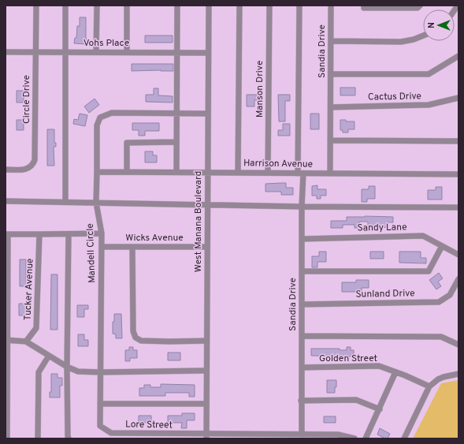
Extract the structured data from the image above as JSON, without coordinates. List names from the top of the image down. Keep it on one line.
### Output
{"streets":{"street":["Vohs Place","Sandia Drive","Manson Drive","Cactus Drive","Circle Drive","Harrison Avenue","West Manana Boulevard","Sandy Lane","Wicks Avenue","Mandell Circle","Tucker Avenue","Sunland Drive","Golden Street","Lore Street"]},"crossings":[["Vohs Place","Circle Drive"],["Vohs Place","West Manana Boulevard"],["Sandia Drive","Cactus Drive"],["Sandia Drive","Harrison Avenue"],["Sandia Drive","Sandy Lane"],["Sandia Drive","Sunland Drive"],["Sandia Drive","Golden Street"],["Sandia Drive","Lore Street"],["Manson Drive","Harrison Avenue"],["Harrison Avenue","West Manana Boulevard"],["Harrison Avenue","Mandell Circle"],["West Manana Boulevard","Wicks Avenue"],["West Manana Boulevard","Mandell Circle"],["West Manana Boulevard","Lore Street"],["Wicks Avenue","Mandell Circle"],["Mandell Circle","Lore Street"]],"north":"left"}
